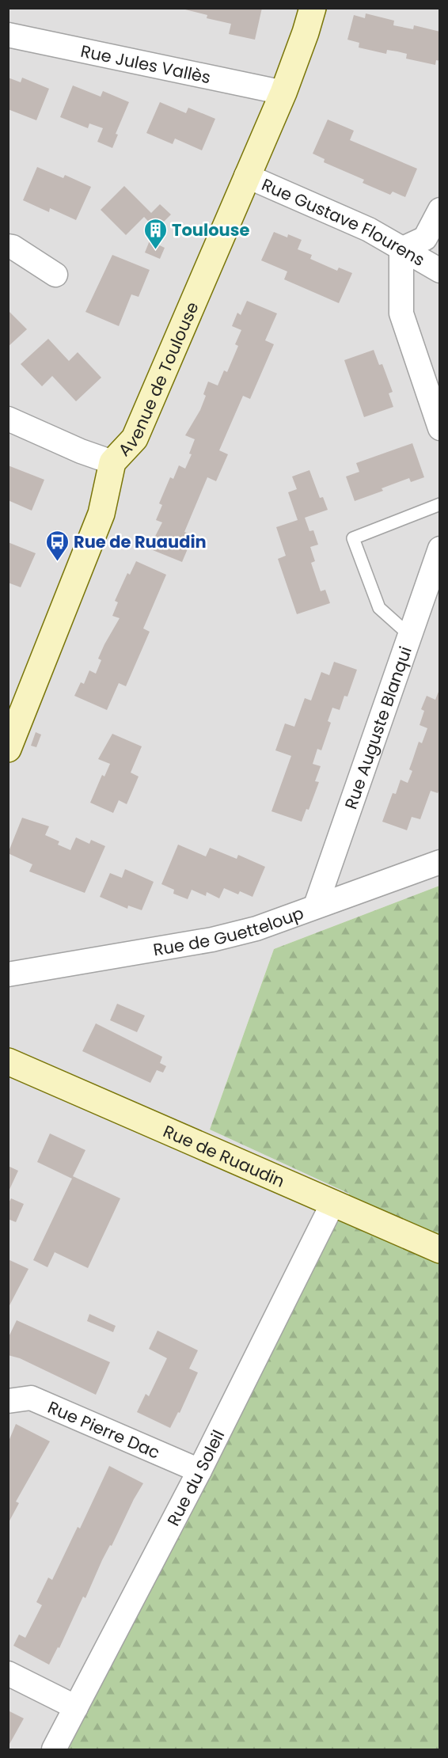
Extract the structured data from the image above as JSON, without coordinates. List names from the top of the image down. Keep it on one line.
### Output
{"streets":{"street":["Rue Jules Vallès","Rue Gustave Flourens","Avenue de Toulouse","Rue Auguste Blanqui","Rue de Guetteloup","Rue de Ruaudin","Rue Pierre Dac","Rue du Soleil"]},"crossings":[["Rue Jules Vallès","Avenue de Toulouse"],["Rue Gustave Flourens","Avenue de Toulouse"],["Rue Auguste Blanqui","Rue de Guetteloup"],["Rue de Ruaudin","Rue du Soleil"],["Rue Pierre Dac","Rue du Soleil"]],"places":{"building":["Toulouse"],"bus stop":["Rue de Ruaudin"]}}
